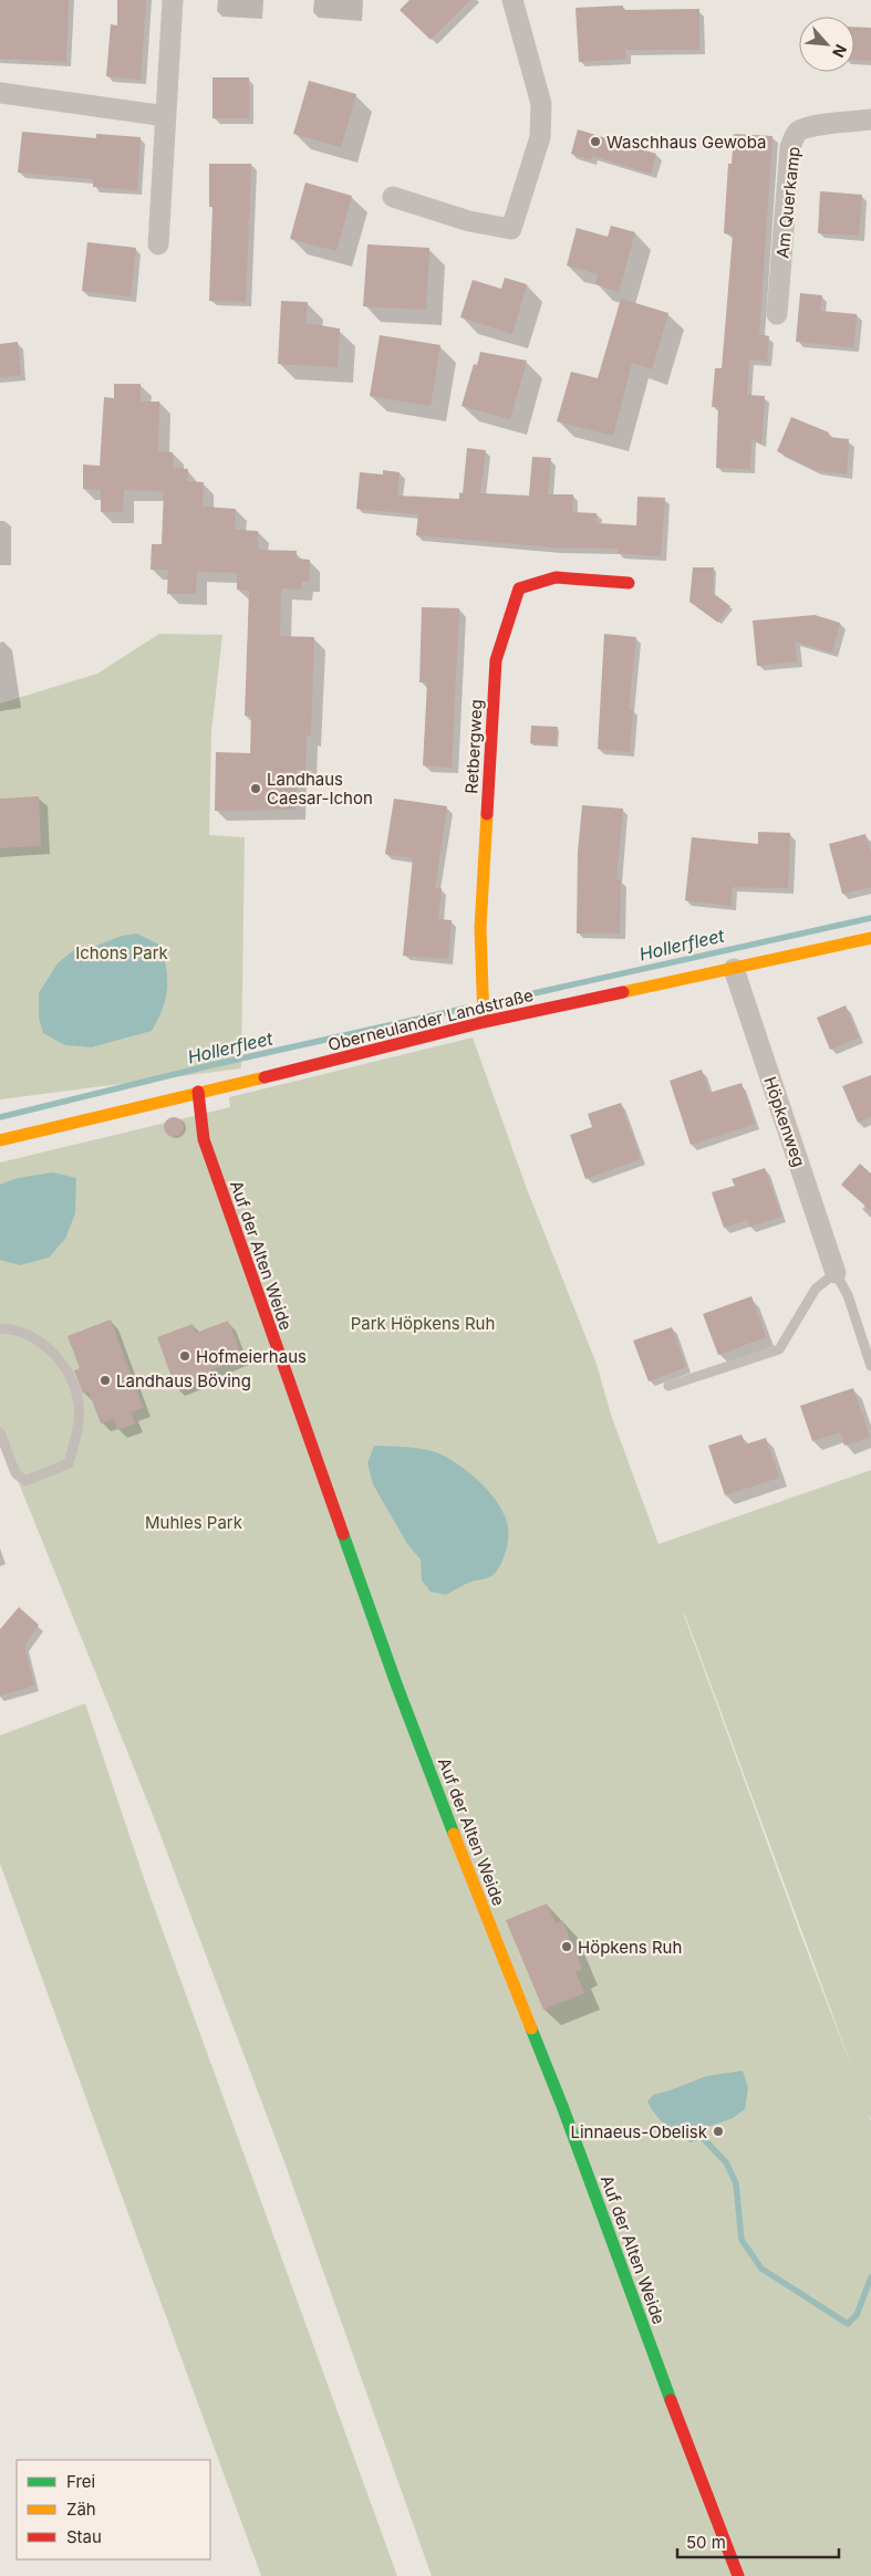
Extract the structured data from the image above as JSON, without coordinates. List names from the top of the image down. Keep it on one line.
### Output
{"streets":{"street":["Am Querkamp","Retbergweg","Oberneulander Landstraße","Höpkenweg","Auf der Alten Weide"]},"crossings":[["Retbergweg","Oberneulander Landstraße"],["Oberneulander Landstraße","Höpkenweg"],["Oberneulander Landstraße","Auf der Alten Weide"]],"water":["Hollerfleet"],"parks":["Ichons Park","Park Höpkens Ruh","Muhles Park"],"places":["Waschhaus Gewoba","Landhaus Caesar-Ichon","Hofmeierhaus","Landhaus Böving","Höpkens Ruh","Linnaeus-Obelisk"],"legend":["Frei","Zäh","Stau"],"scale_bar":"50 m","north":"bottom right"}
